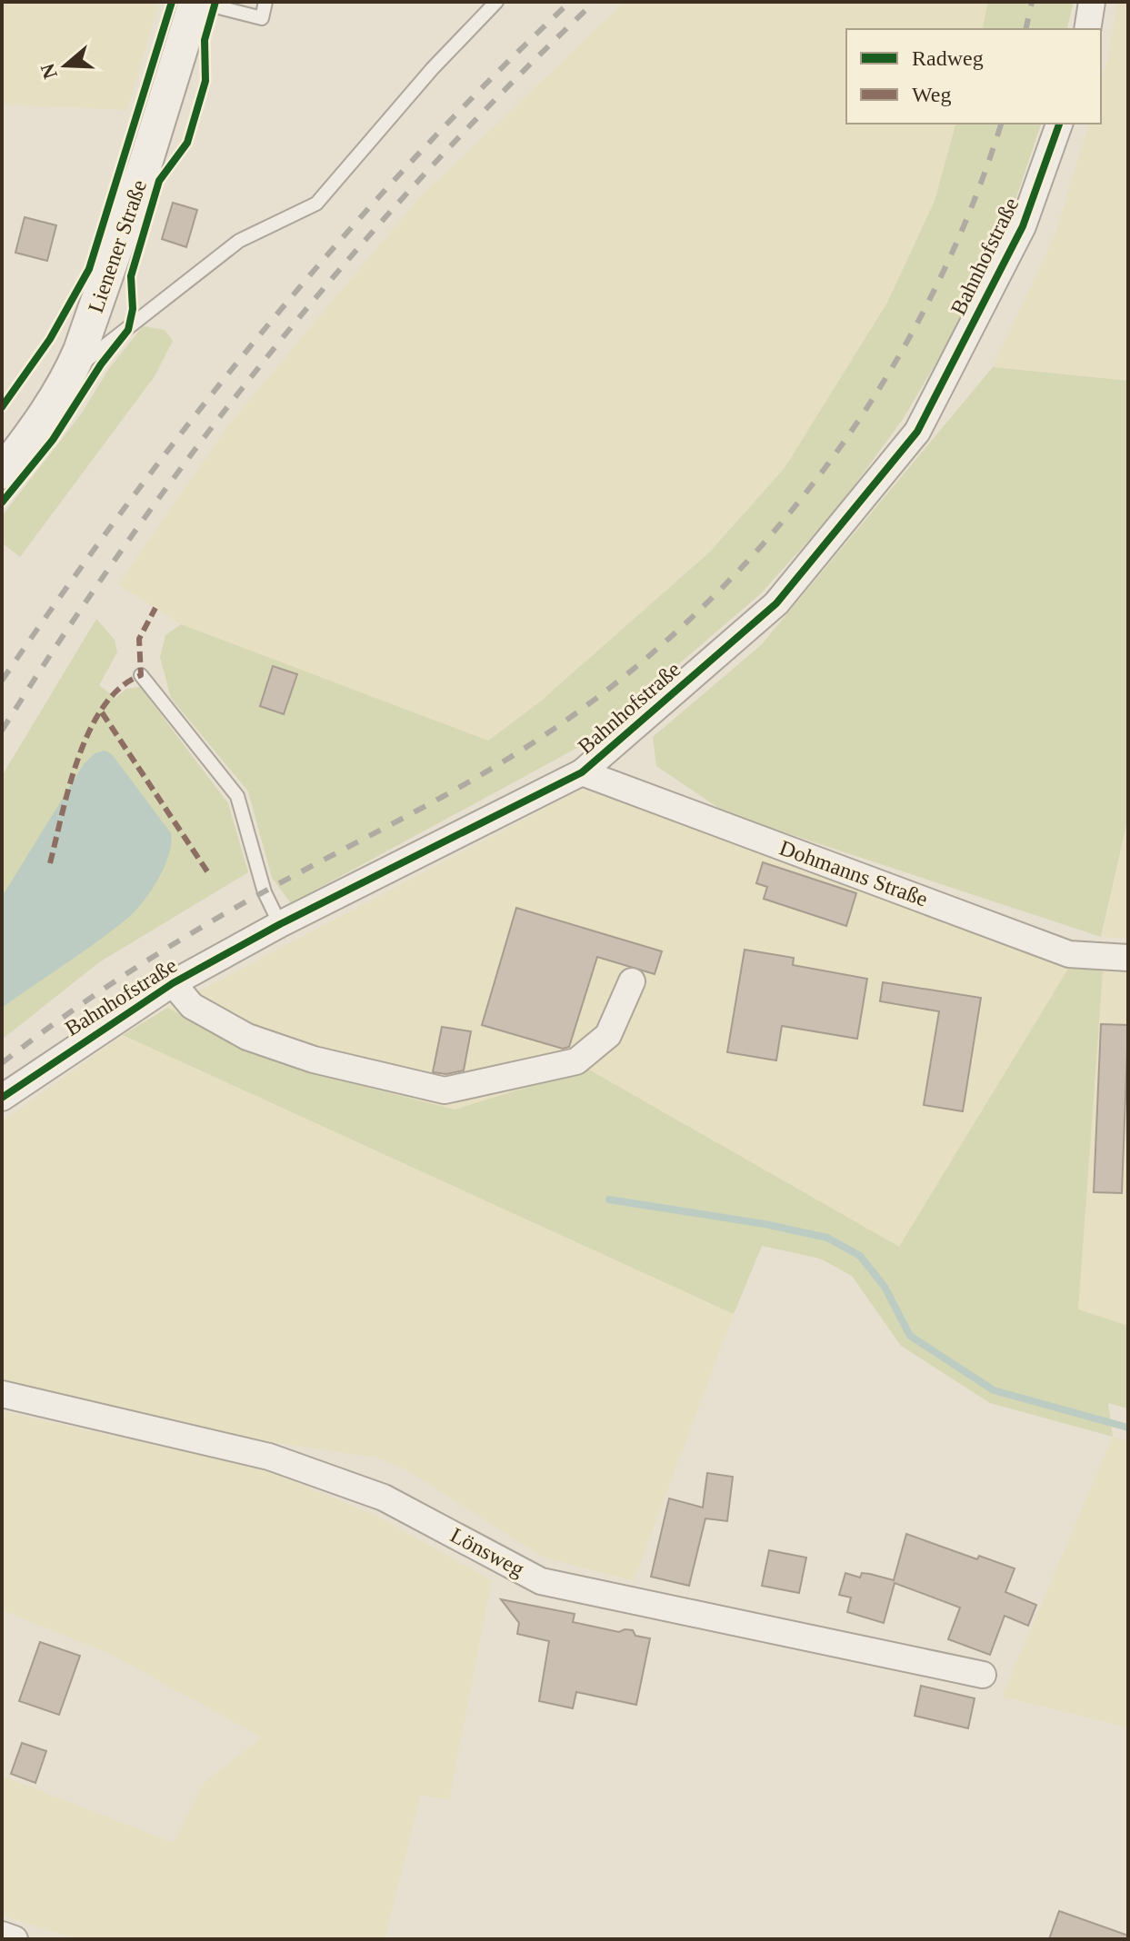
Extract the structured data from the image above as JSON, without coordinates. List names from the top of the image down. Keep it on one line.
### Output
{"streets":{"street":["Lienener Straße","Bahnhofstraße","Dohmanns Straße","Lönsweg"]},"crossings":[["Bahnhofstraße","Dohmanns Straße"]],"legend":["Radweg","Weg"],"north":"left"}
